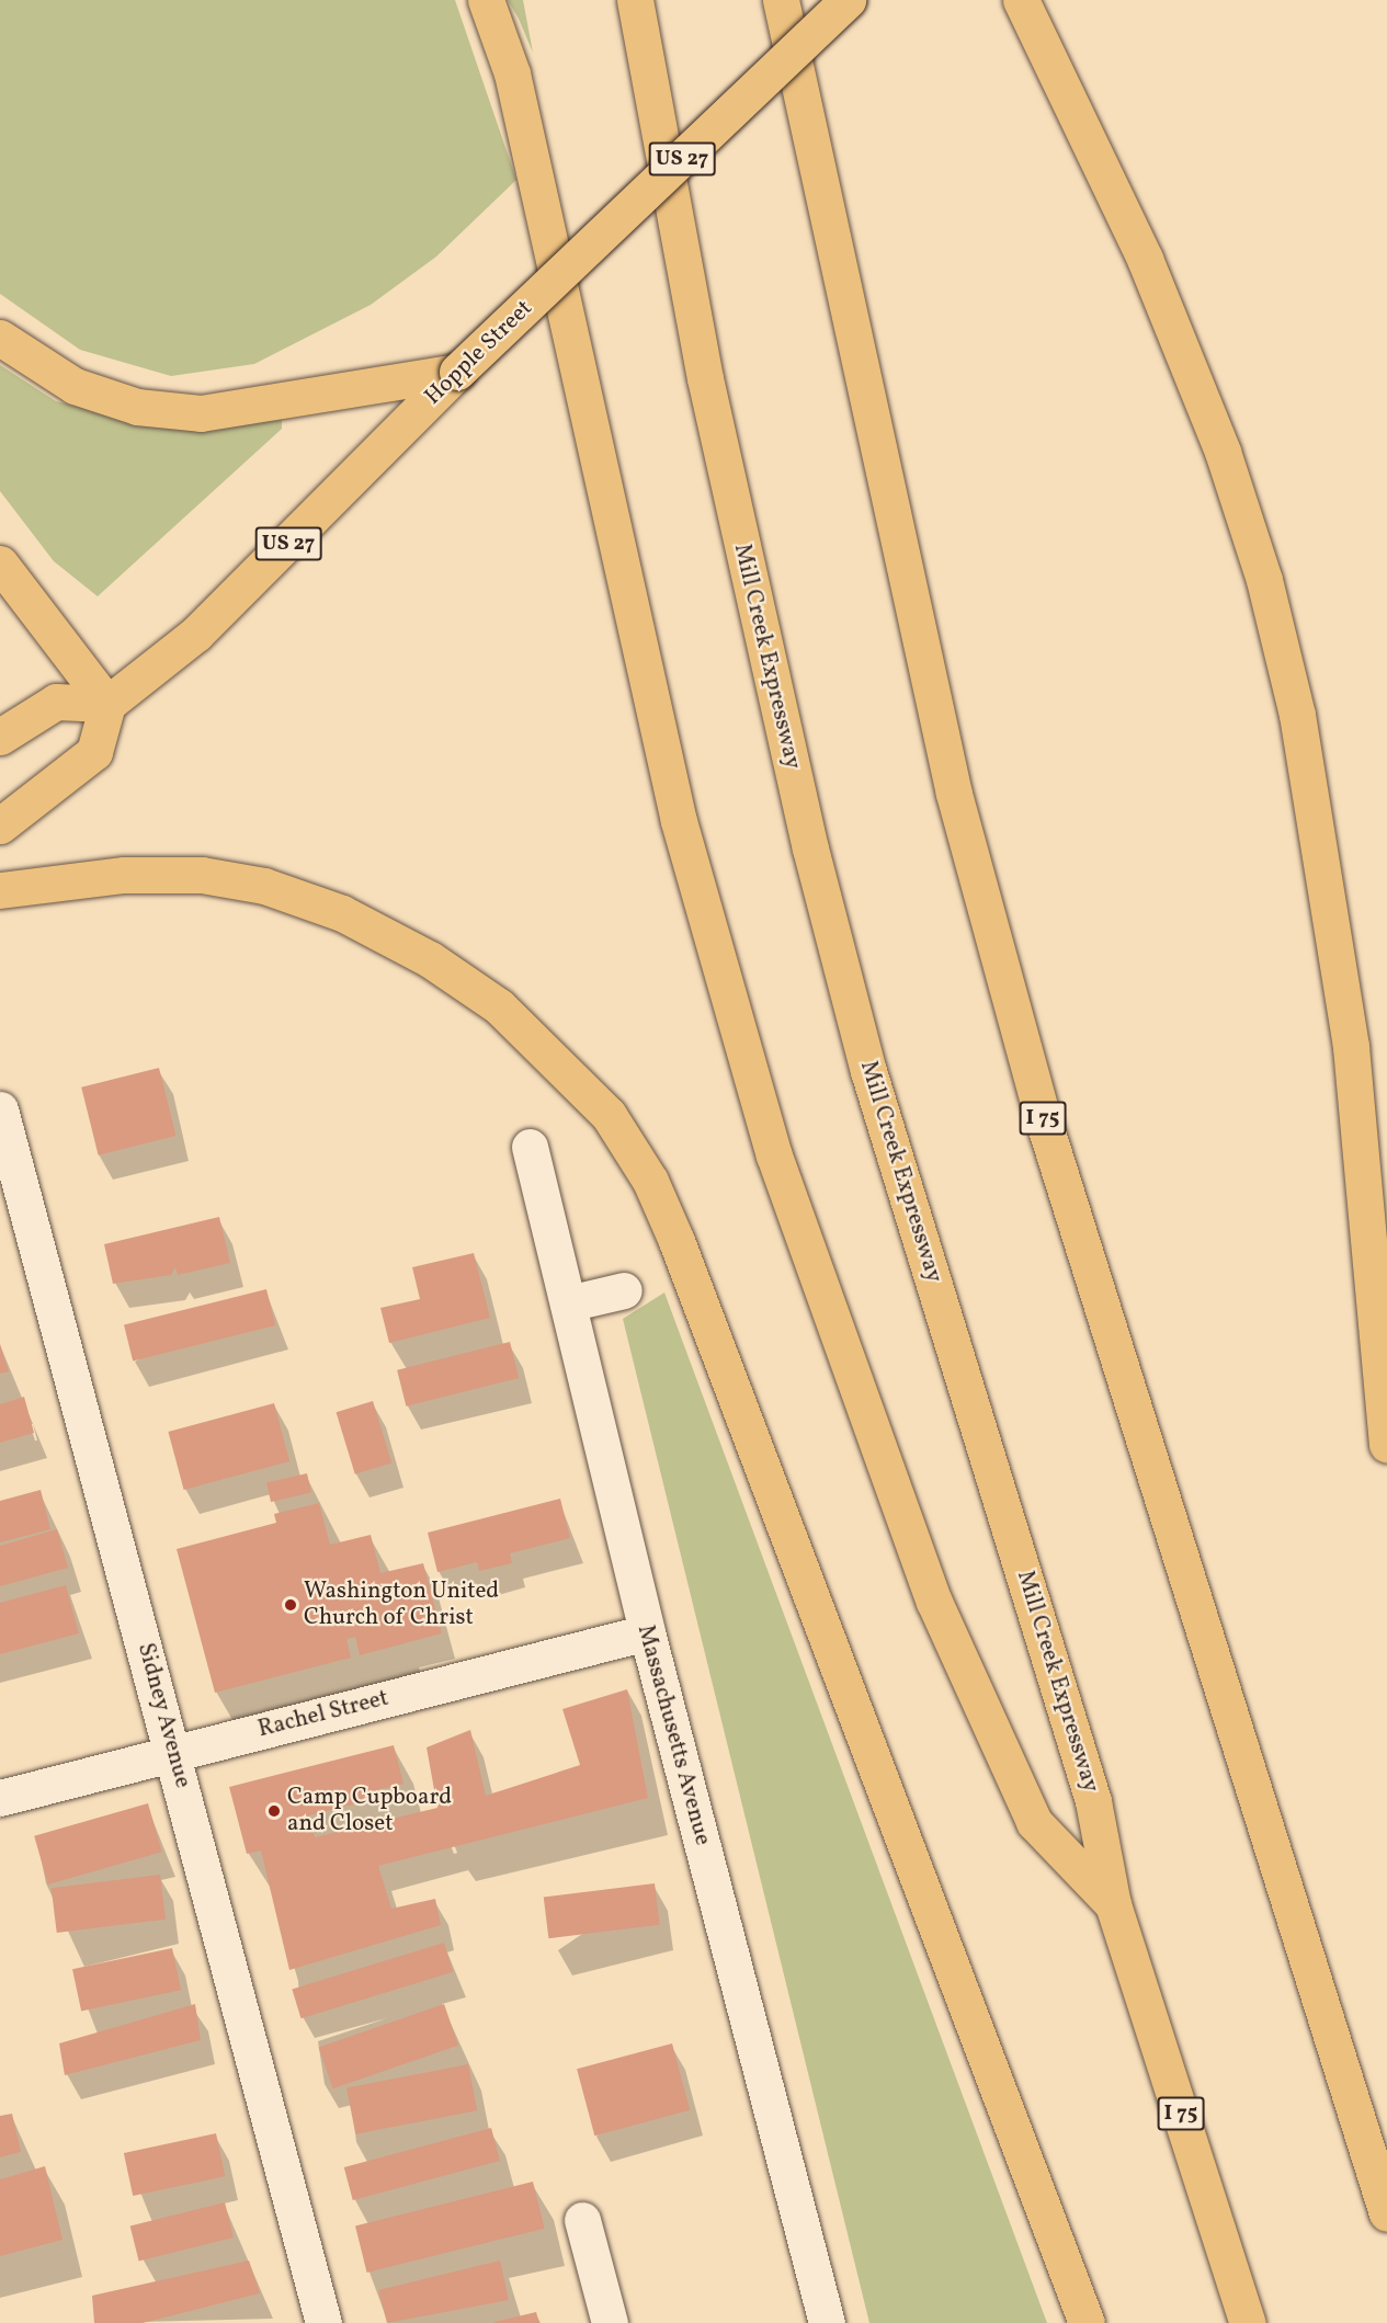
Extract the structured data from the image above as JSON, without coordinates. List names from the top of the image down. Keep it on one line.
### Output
{"streets":{"main road":["US 27","Hopple Street","Mill Creek Expressway","I 75"],"street":["Rachel Street","Sidney Avenue","Massachusetts Avenue"]},"crossings":[["Rachel Street","Sidney Avenue"],["Rachel Street","Massachusetts Avenue"]],"places":["Washington United Church of Christ","Camp Cupboard and Closet"]}
